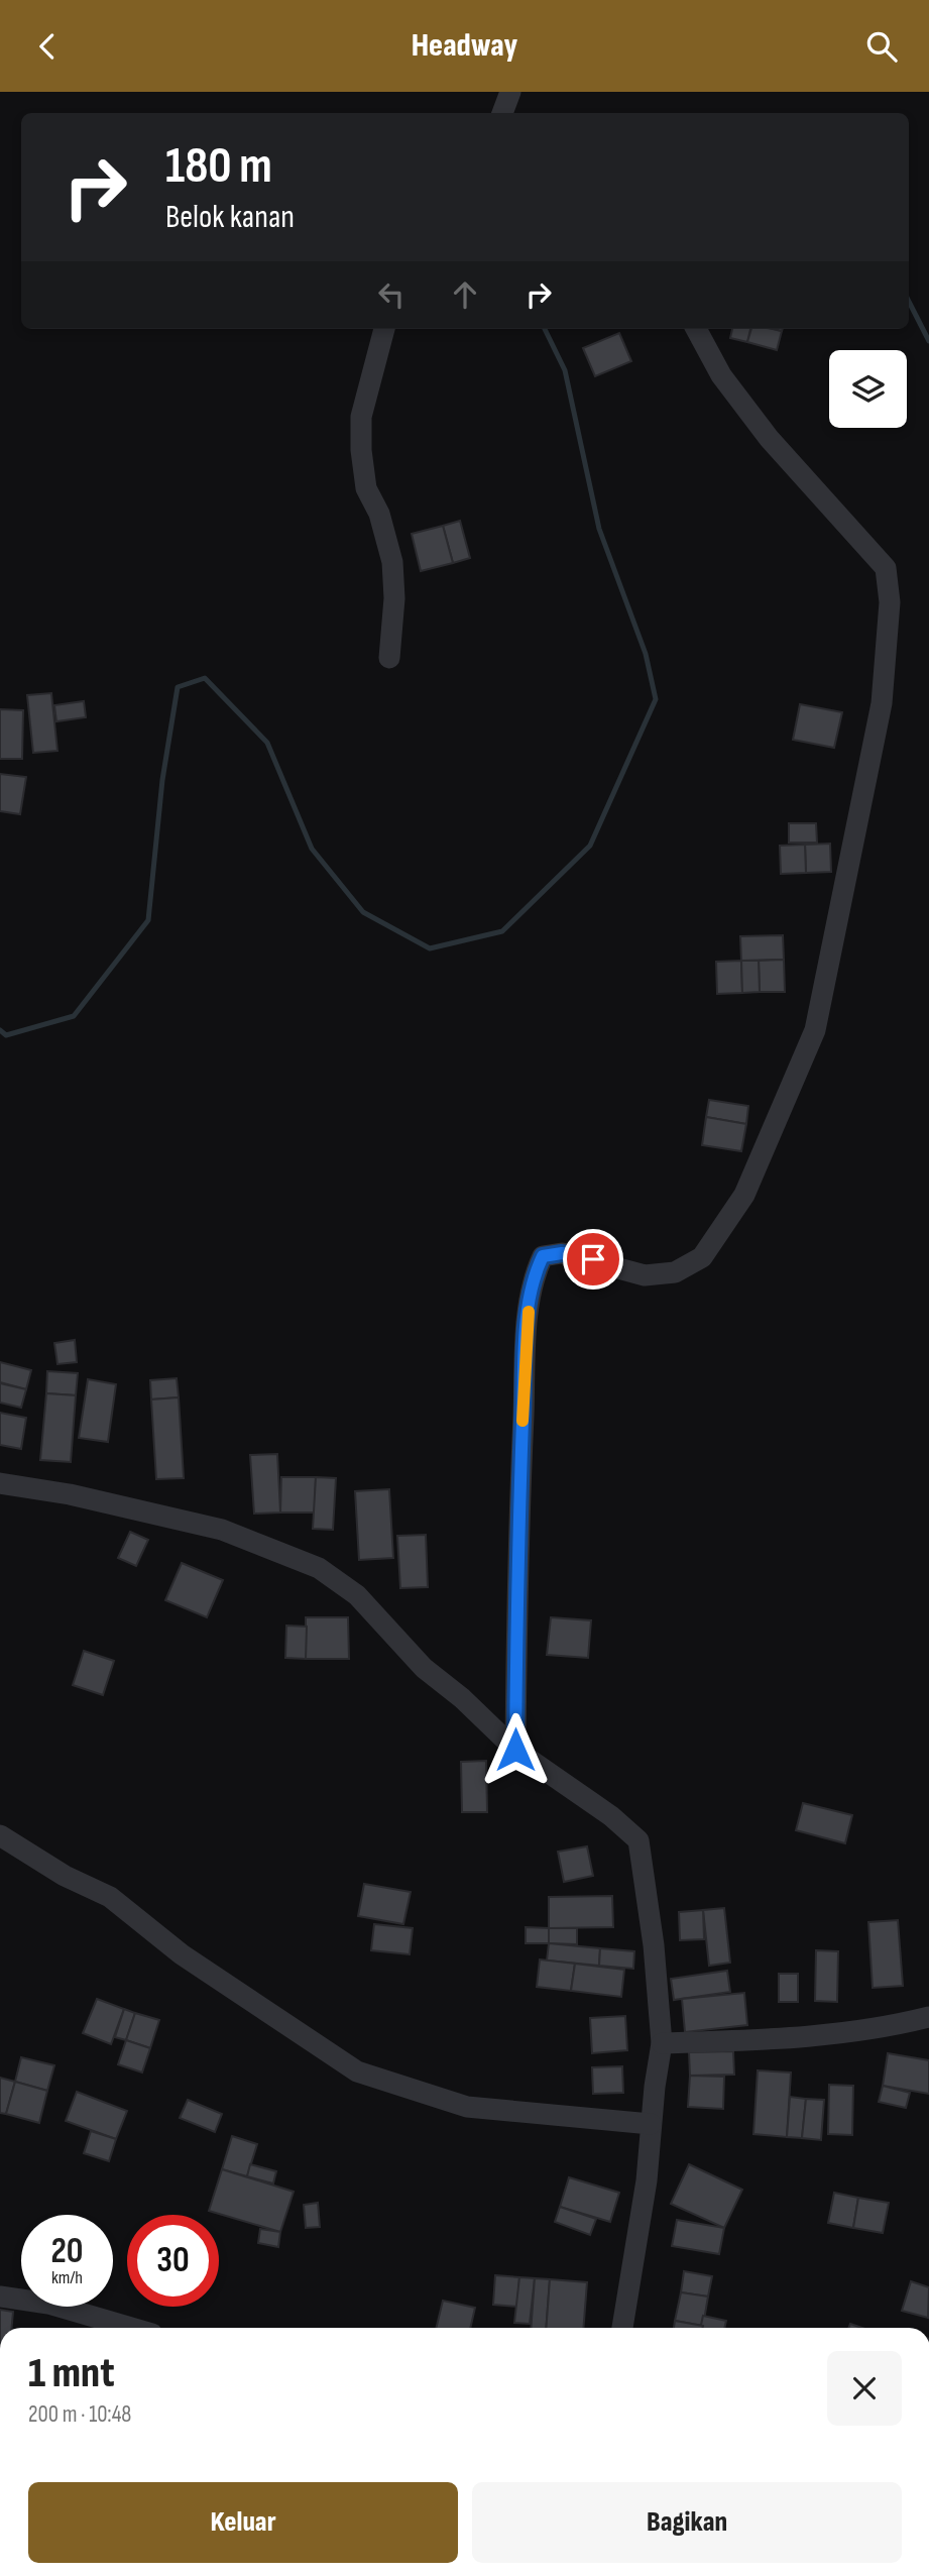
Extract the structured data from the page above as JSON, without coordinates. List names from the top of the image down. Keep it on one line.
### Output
{"page":{"header":"Headway","turn":["180 m","Belok kanan"],"speed":"20 km/h","limit":"30","heading":["1 mnt","200 m · 10:48"],"buttons":["Keluar","Bagikan"]}}
